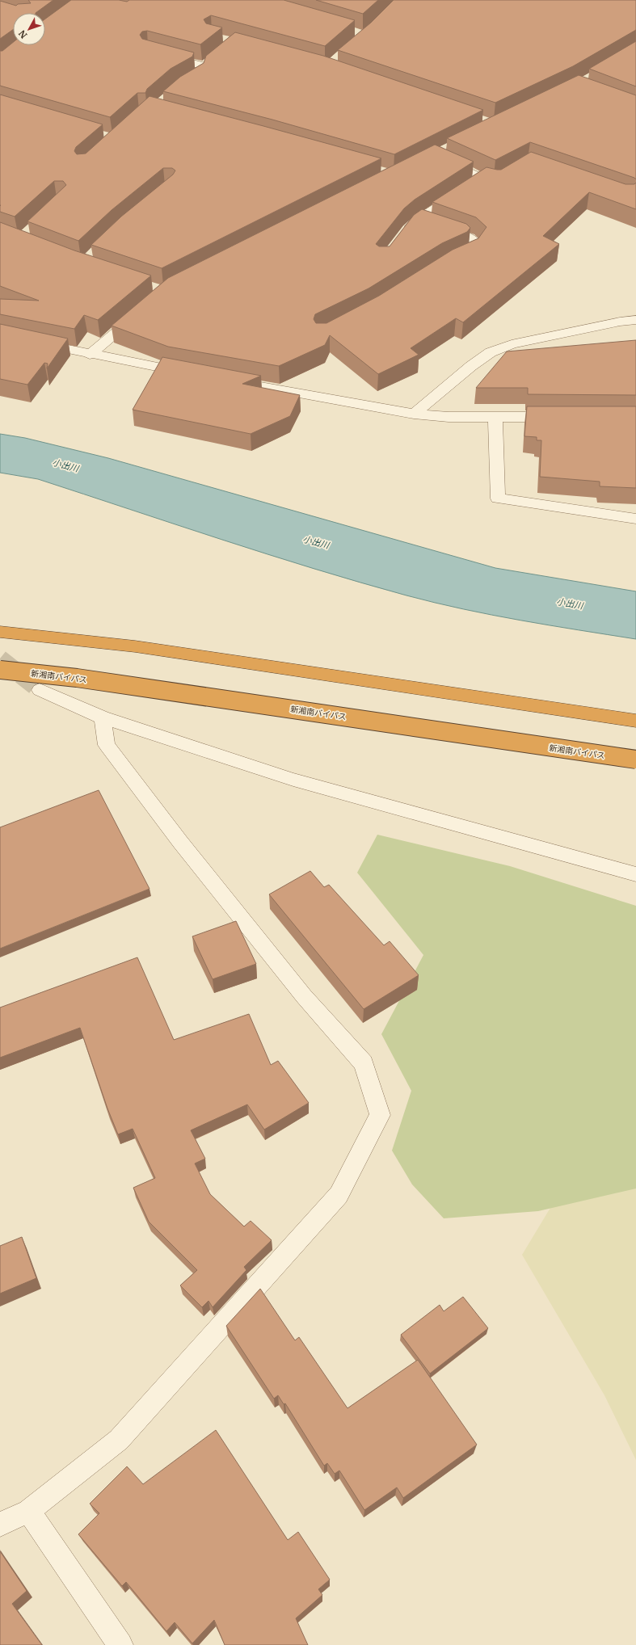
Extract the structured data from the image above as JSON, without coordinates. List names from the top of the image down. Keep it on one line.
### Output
{"streets":{"highway":["新湘南バイパス"]},"water":["小出川"],"north":"bottom left"}
